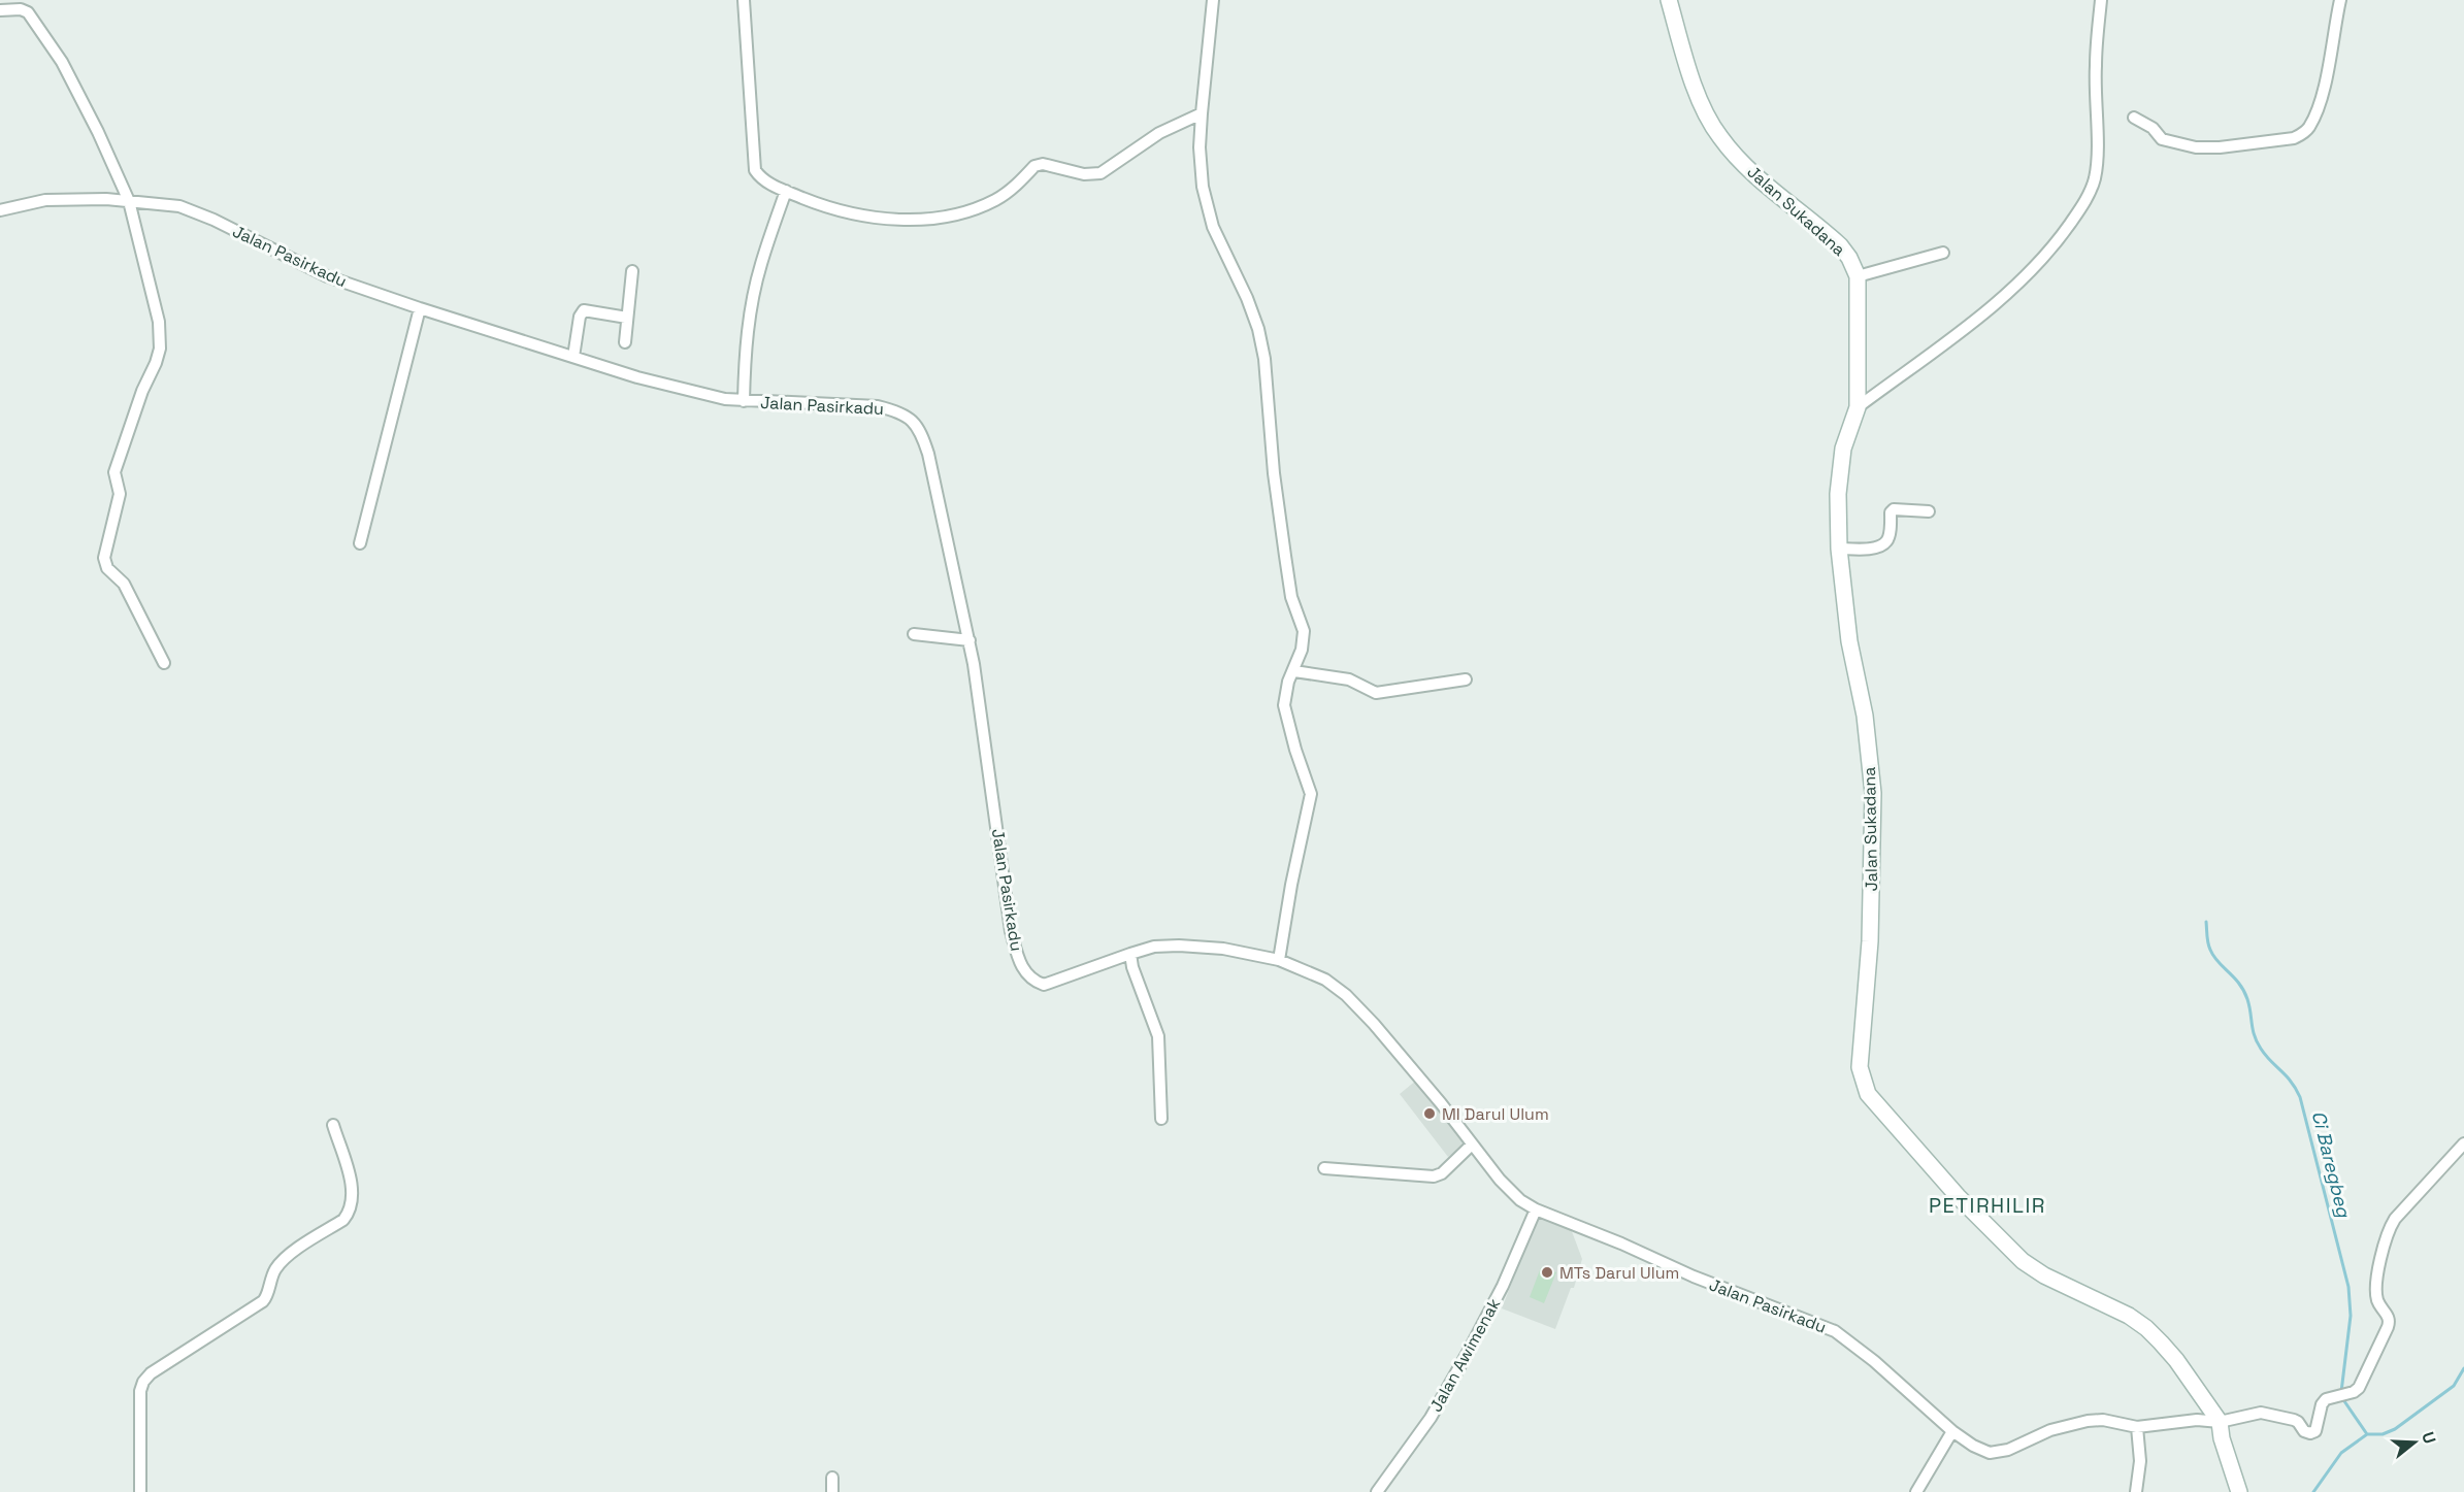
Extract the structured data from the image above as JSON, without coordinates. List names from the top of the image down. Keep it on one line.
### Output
{"streets":{"main road":["Jalan Sukadana"],"street":["Jalan Pasirkadu","Jalan Awimenak"]},"crossings":[["Jalan Sukadana","Jalan Pasirkadu"],["Jalan Pasirkadu","Jalan Awimenak"]],"districts":["PETIRHILIR"],"water":["Ci Baregbeg"],"places":["MI Darul Ulum","MTs Darul Ulum"],"north":"right"}
